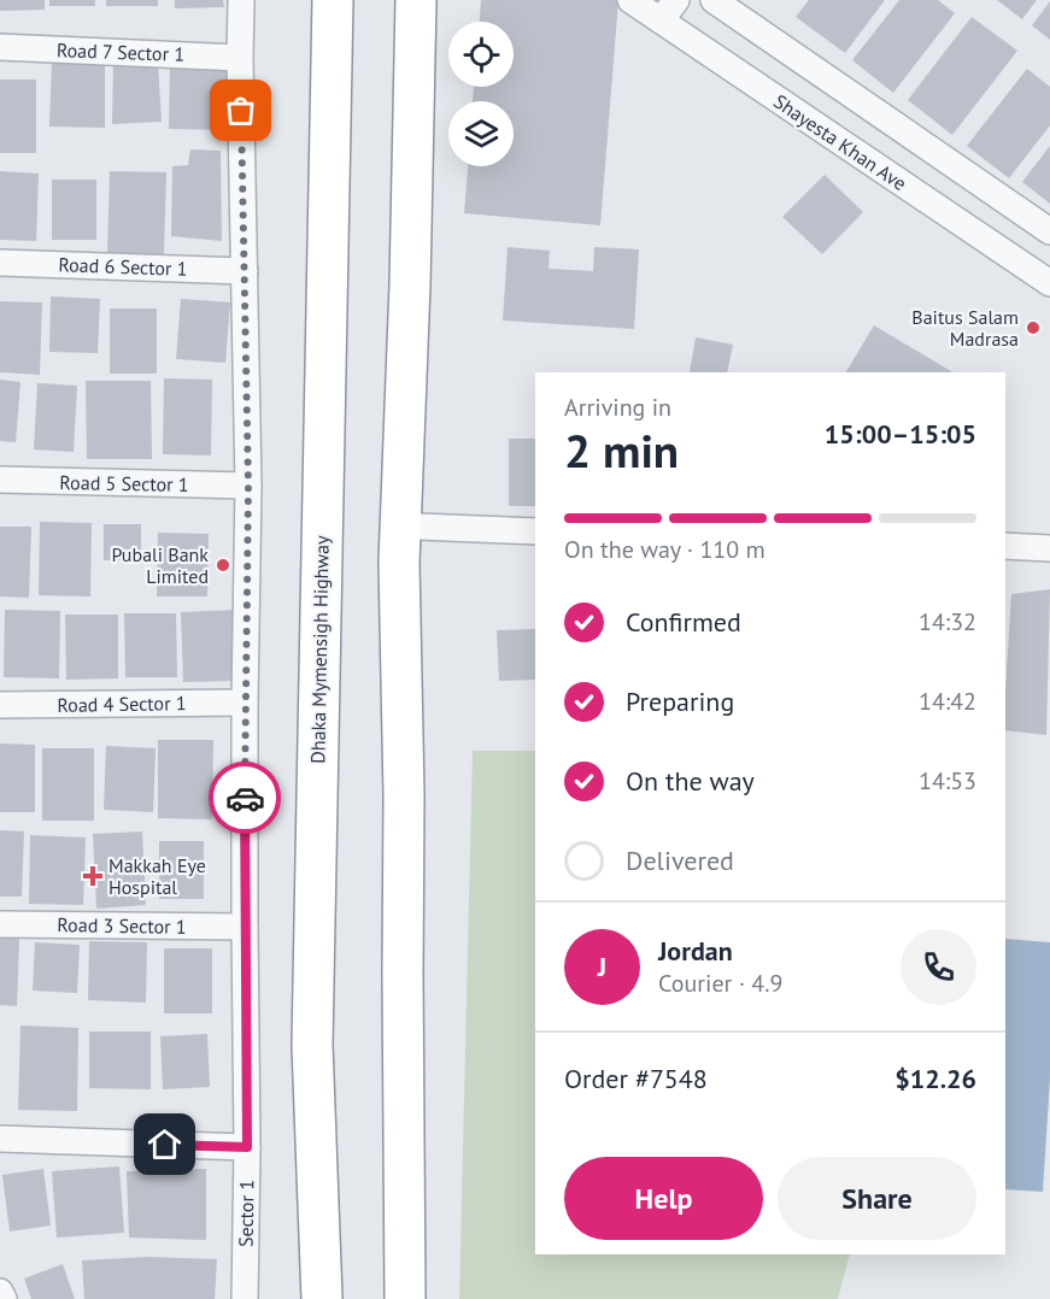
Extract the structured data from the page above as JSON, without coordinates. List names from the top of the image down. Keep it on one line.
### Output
{"streets":{"highway":["Dhaka Mymensigh Highway"],"street":["Road 7 Sector 1","Shayesta Khan Ave","Road 6 Sector 1","Road 5 Sector 1","Road 4 Sector 1","Road 3 Sector 1","Sector 1"]},"crossings":[["Road 7 Sector 1","Sector 1"],["Road 6 Sector 1","Sector 1"],["Road 5 Sector 1","Sector 1"],["Road 4 Sector 1","Sector 1"],["Road 3 Sector 1","Sector 1"]],"places":{"other":["Baitus Salam Madrasa","Pubali Bank Limited"],"health":["Makkah Eye Hospital"]},"page":{"heading":["2 min","Arriving in","15:00–15:05"],"panel":["Jordan","Courier · 4.9","Order #7548","$12.26"],"bar":"On the way · 110 m","list":[["Confirmed","14:32"],["Preparing","14:42"],["On the way","14:53"],"Delivered"],"round":"J","buttons":["Help","Share"]}}
